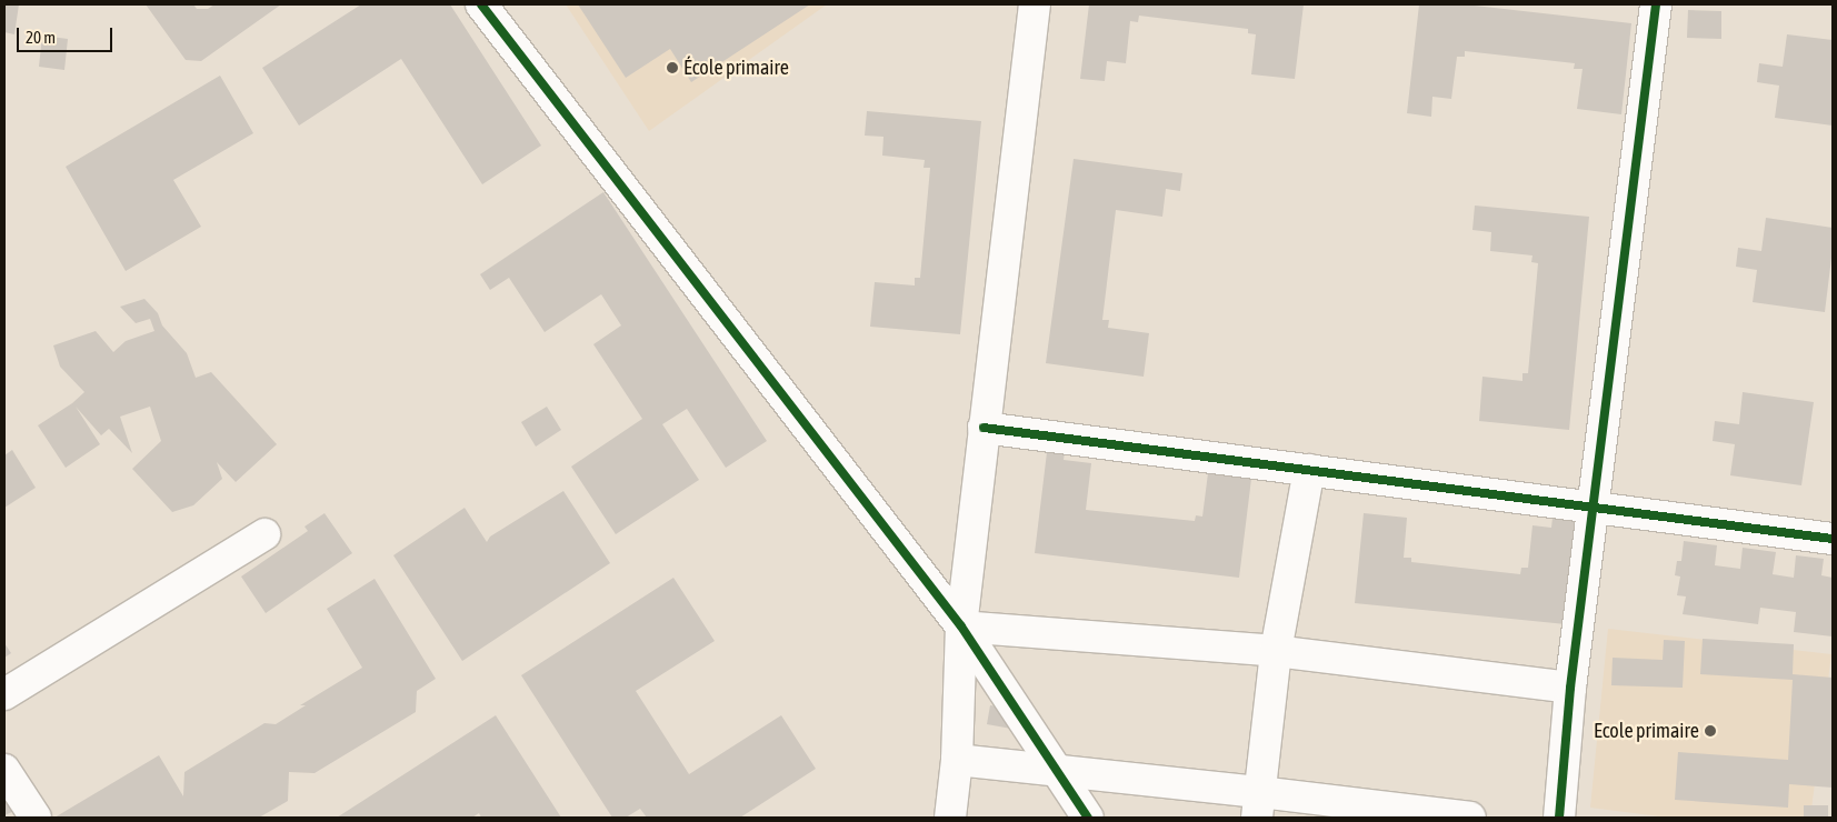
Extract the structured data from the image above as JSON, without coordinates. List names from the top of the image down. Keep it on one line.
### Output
{"places":["École primaire","Ecole primaire"],"scale_bar":"20 m"}
